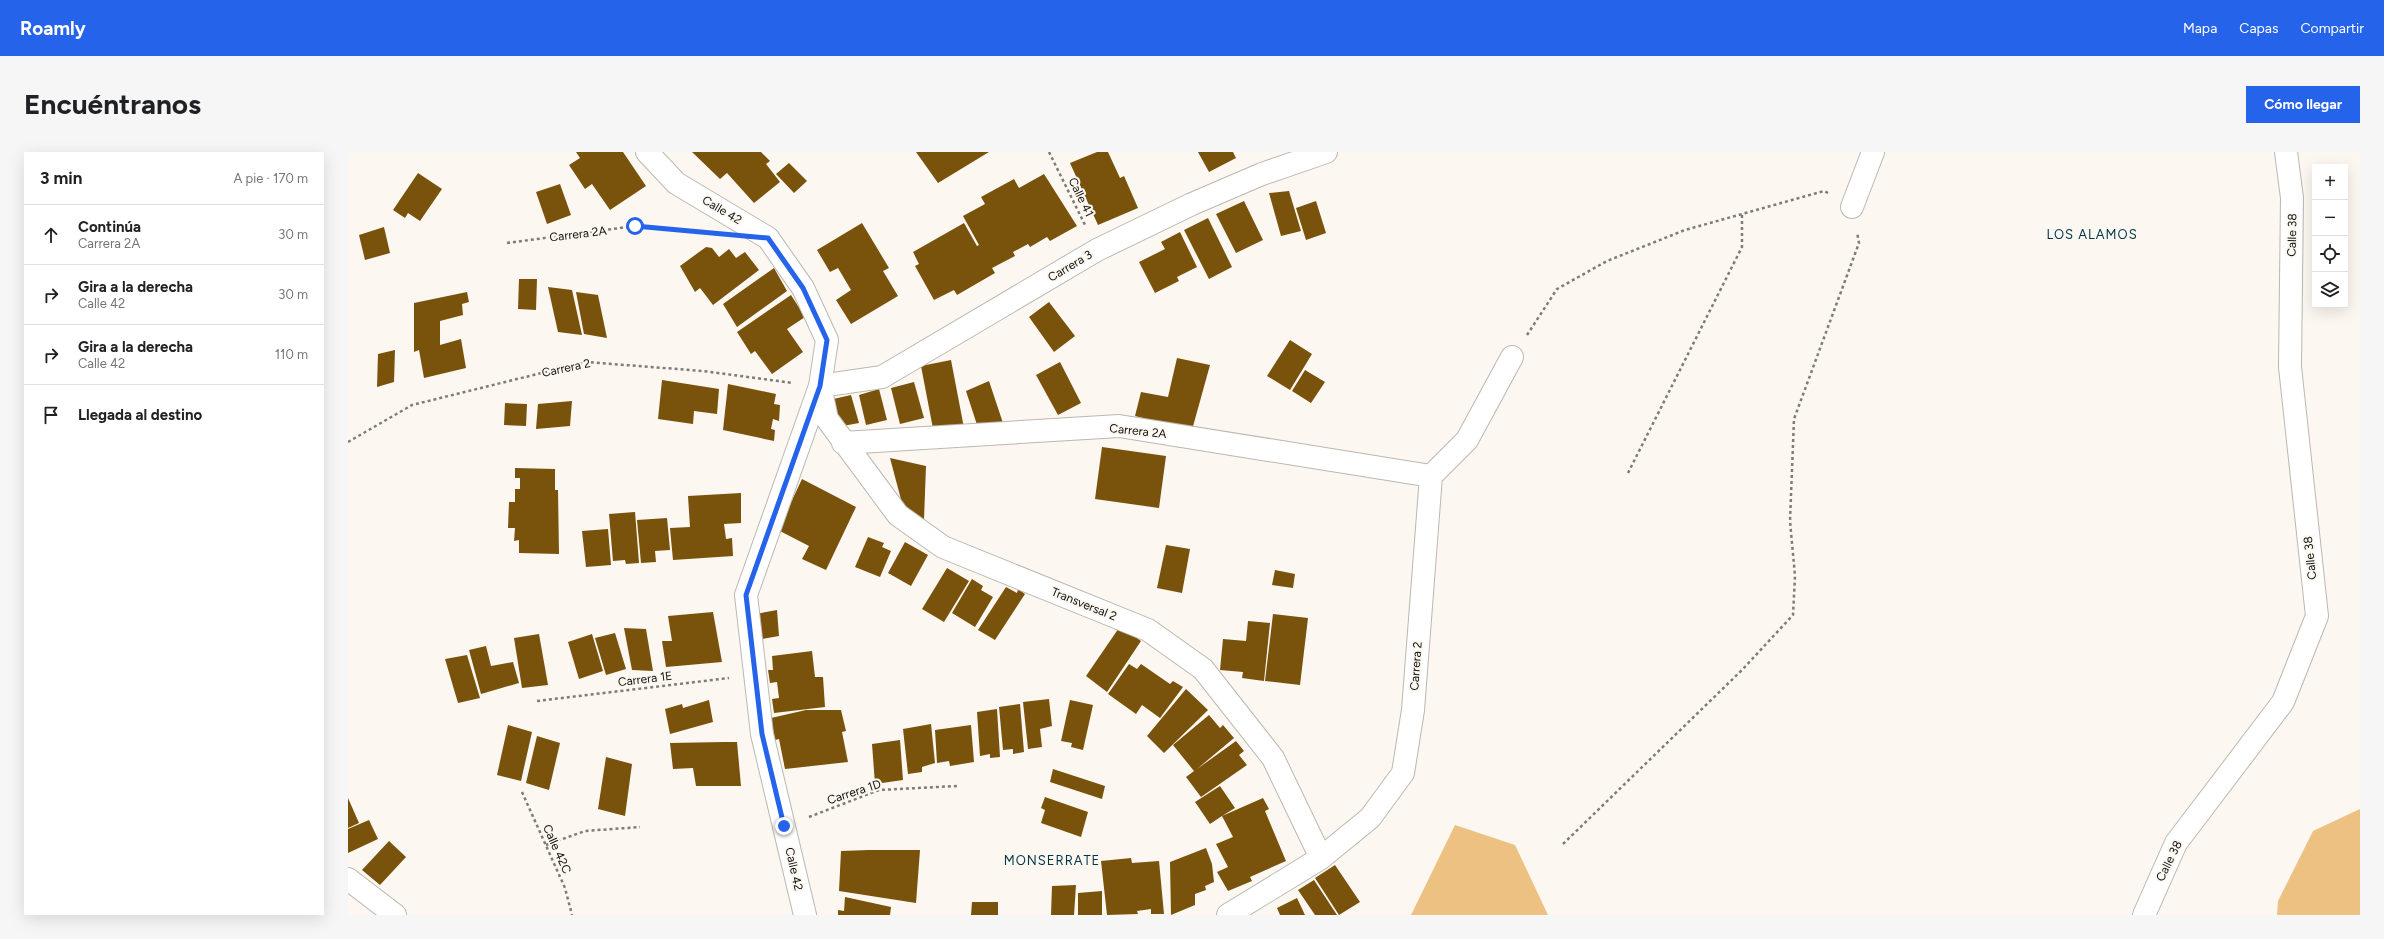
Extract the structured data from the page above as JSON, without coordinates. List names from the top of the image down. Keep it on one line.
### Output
{"streets":{"street":["Calle 42","Carrera 2A","Calle 38","Carrera 3","Carrera 2","Transversal 2"],"path":["Calle 41","Carrera 1E","Carrera 1D","Calle 42C"]},"crossings":[["Calle 41","Carrera 3"],["Calle 42","Carrera 3"],["Calle 42","Carrera 2"],["Calle 42","Transversal 2"],["Calle 42","Carrera 1E"],["Calle 42","Carrera 1D"],["Carrera 2A","Carrera 2"],["Carrera 2A","Transversal 2"],["Carrera 3","Carrera 2"],["Carrera 3","Transversal 2"],["Carrera 2","Transversal 2"]],"districts":["LOS ALAMOS","MONSERRATE"],"page":{"header":"Roamly","nav":["Mapa","Capas","Compartir"],"buttons":"Cómo llegar","title":"Encuéntranos","heading":["3 min","A pie · 170 m"],"map_buttons":["+","−"],"list":[["Continúa","Carrera 2A","30 m"],["Gira a la derecha","Calle 42","30 m"],["Gira a la derecha","Calle 42","110 m"],"Llegada al destino"]}}
